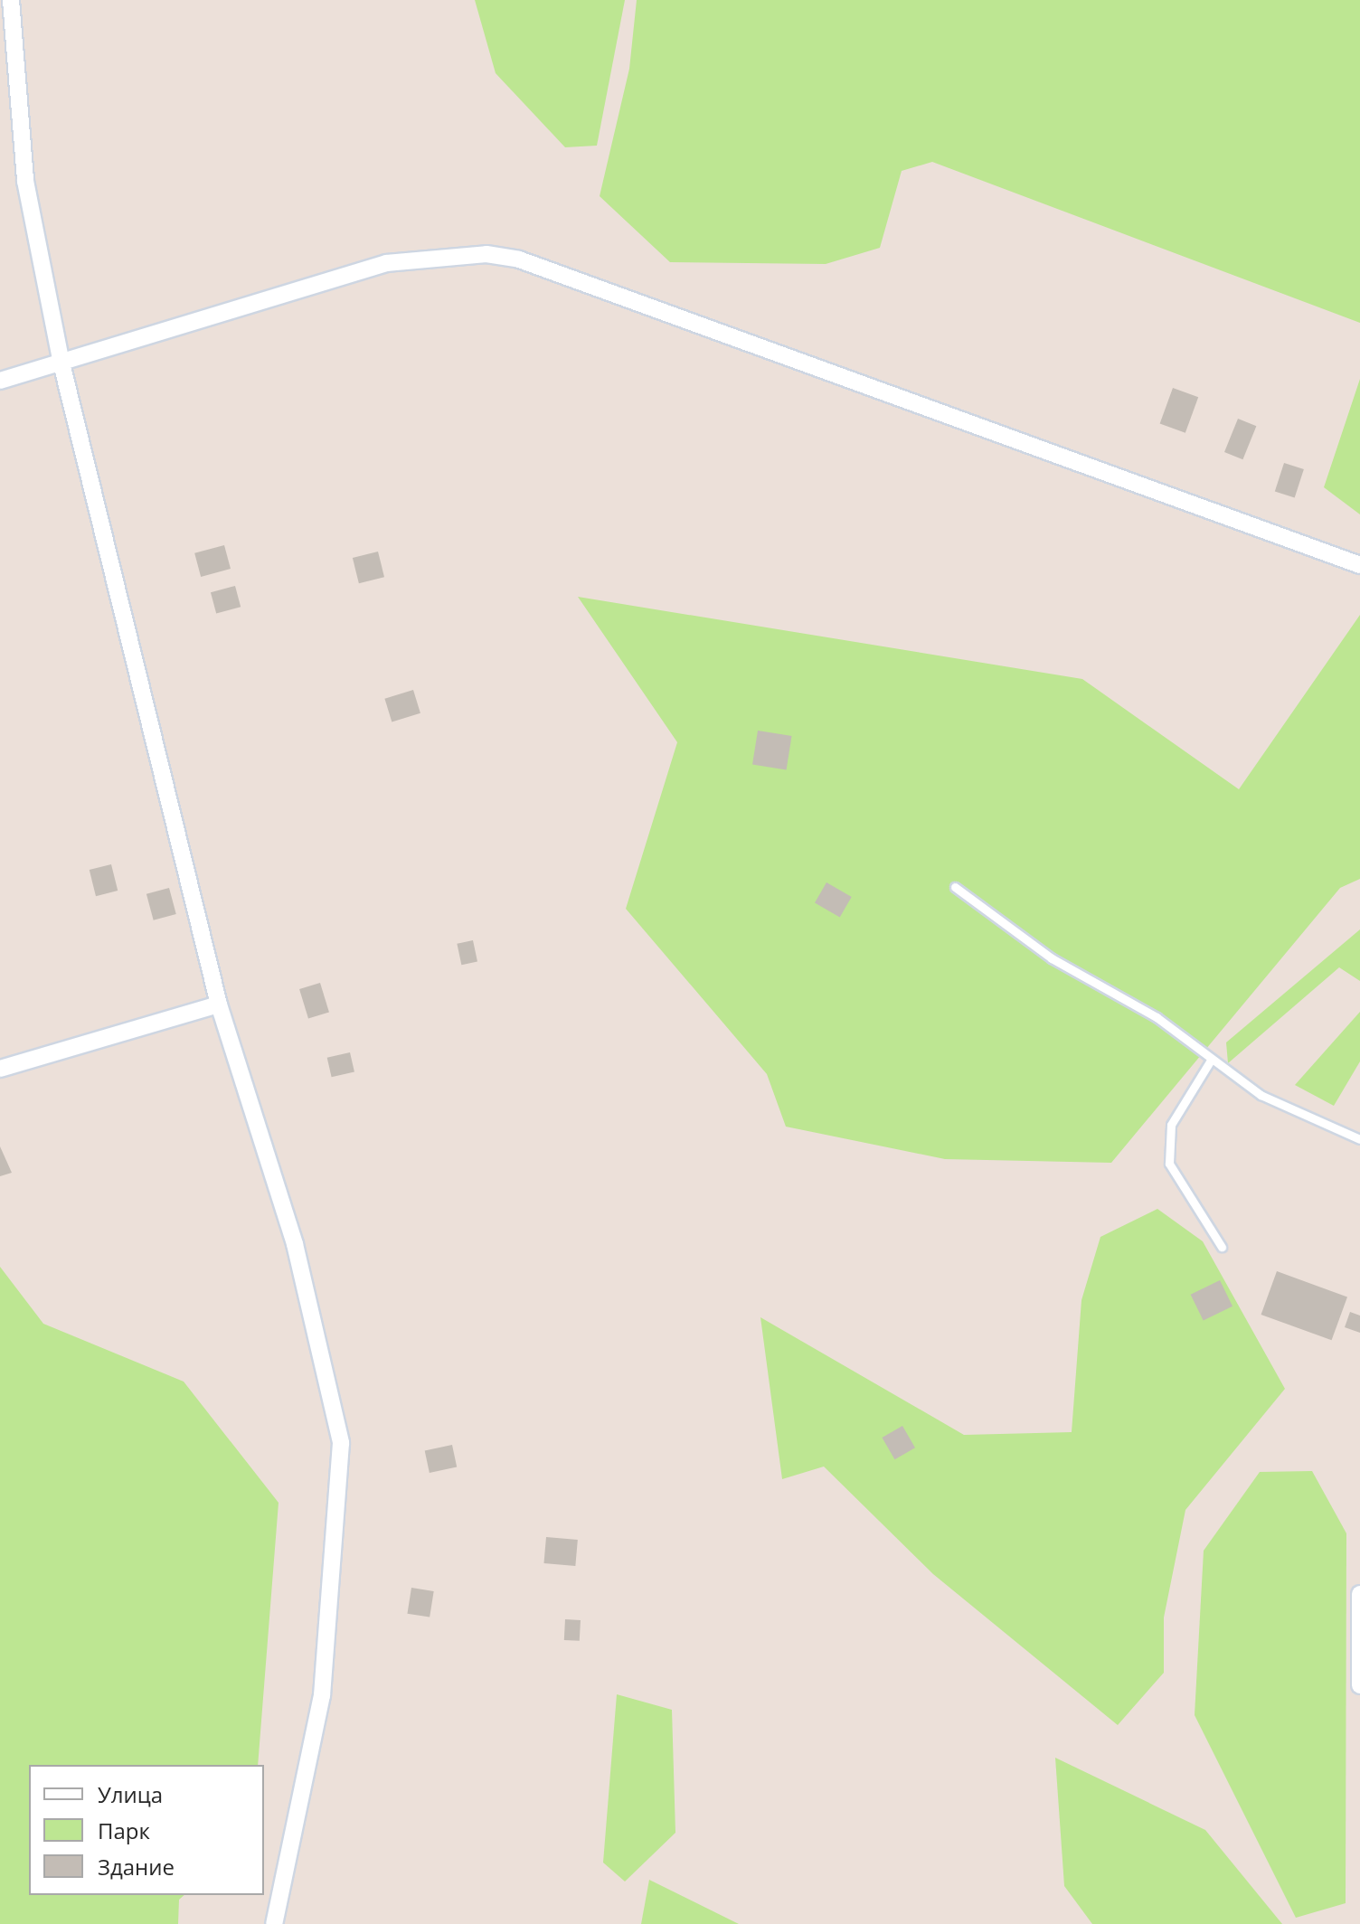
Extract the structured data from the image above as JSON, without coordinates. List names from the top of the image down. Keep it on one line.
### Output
{"legend":["Улица","Парк","Здание"]}
